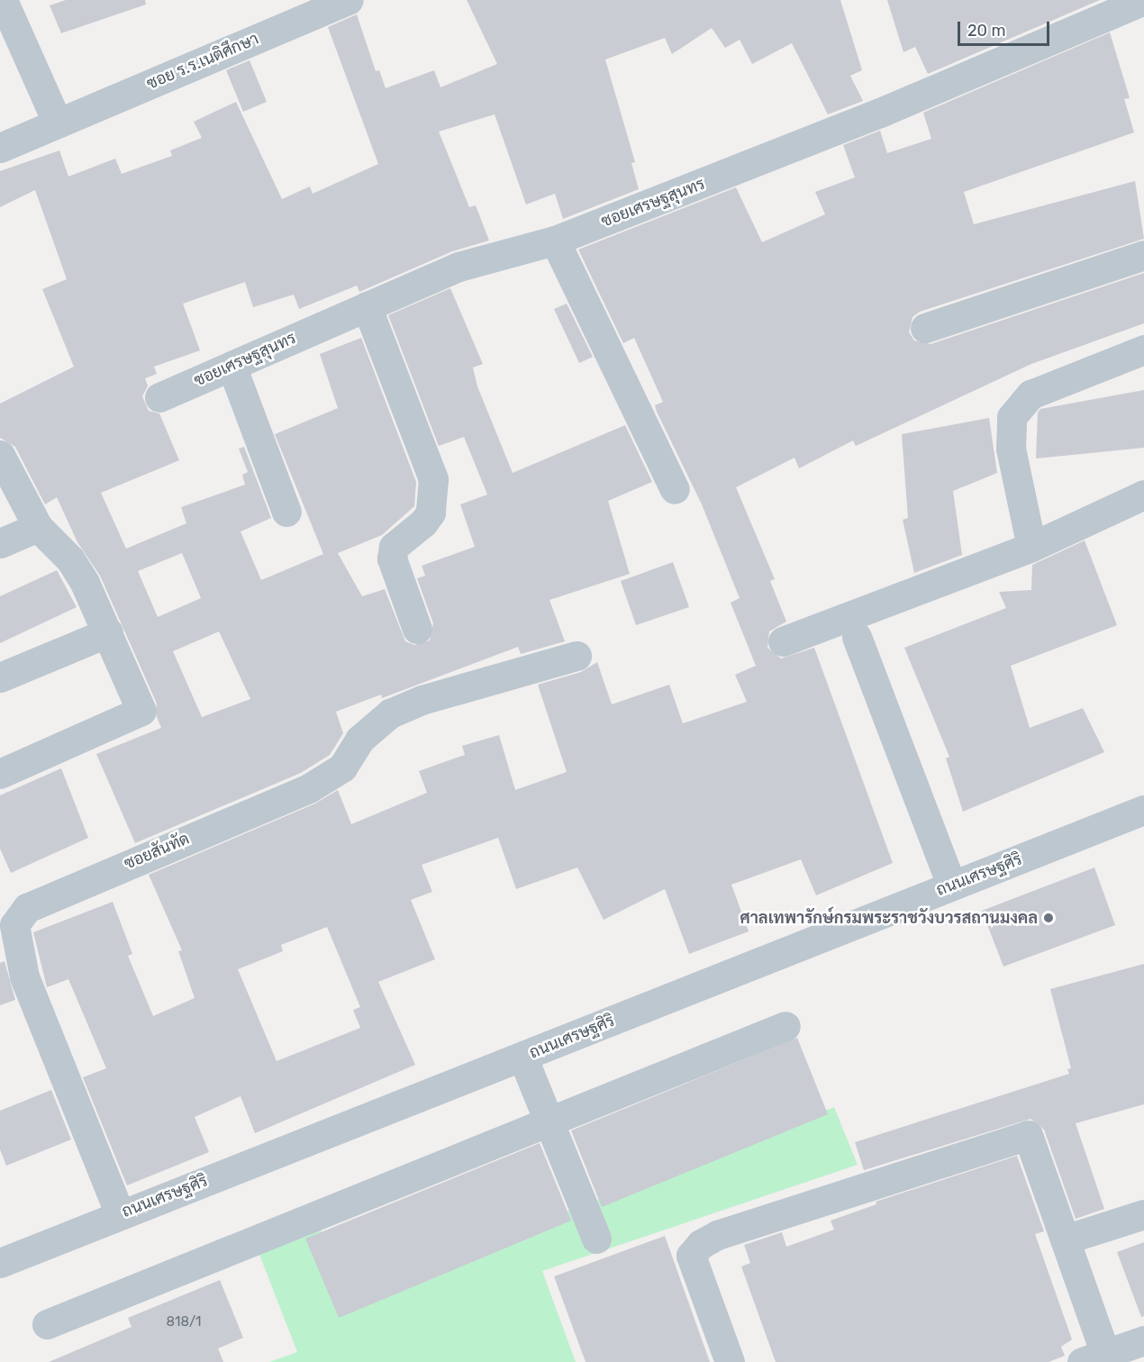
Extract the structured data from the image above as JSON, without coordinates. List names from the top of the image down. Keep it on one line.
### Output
{"streets":{"street":["ซอย ร.ร.เนติศึกษา","ซอยเศรษฐสุนทร","ซอยสันทัด","ถนนเศรษฐศิริ"]},"crossings":[["ซอยสันทัด","ถนนเศรษฐศิริ"]],"places":["ศาลเทพารักษ์กรมพระราชวังบวรสถานมงคล"],"house_numbers":["818/1"],"scale_bar":"20 m"}
